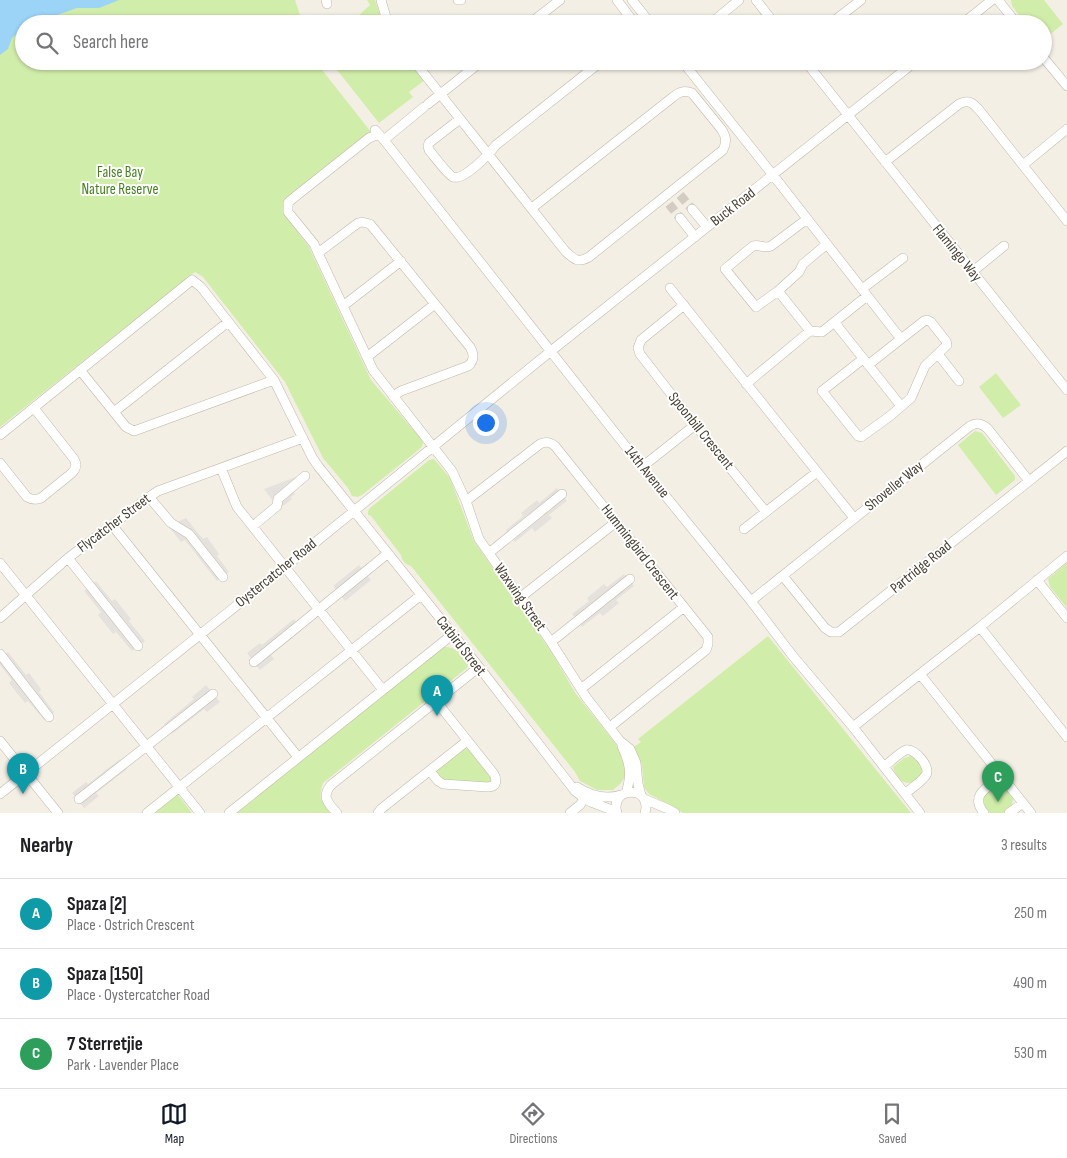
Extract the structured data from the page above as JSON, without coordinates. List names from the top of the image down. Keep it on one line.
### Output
{"streets":{"street":["Buck Road","Flamingo Way","Spoonbill Crescent","14th Avenue","Shoveller Way","Flycatcher Street","Hummingbird Crescent","Partridge Road","Oystercatcher Road","Waxwing Street","Catbird Street"]},"crossings":[["Buck Road","Flamingo Way"],["Buck Road","14th Avenue"],["Buck Road","Oystercatcher Road"],["14th Avenue","Shoveller Way"],["14th Avenue","Oystercatcher Road"],["14th Avenue","Waxwing Street"],["Shoveller Way","Partridge Road"],["Flycatcher Street","Catbird Street"],["Hummingbird Crescent","Waxwing Street"],["Oystercatcher Road","Waxwing Street"],["Oystercatcher Road","Catbird Street"],["Waxwing Street","Catbird Street"]],"parks":["False Bay Nature Reserve"],"page":{"search":"Search here","pins":["A","B","C"],"heading":["Nearby","3 results"],"list":[{"mark":"A","name":"Spaza [2]","note":"Place · Ostrich Crescent","value":"250 m"},{"mark":"B","name":"Spaza [150]","note":"Place · Oystercatcher Road","value":"490 m"},{"mark":"C","name":"7 Sterretjie","note":"Park · Lavender Place","value":"530 m"}],"nav":["Map","Directions","Saved"]}}
